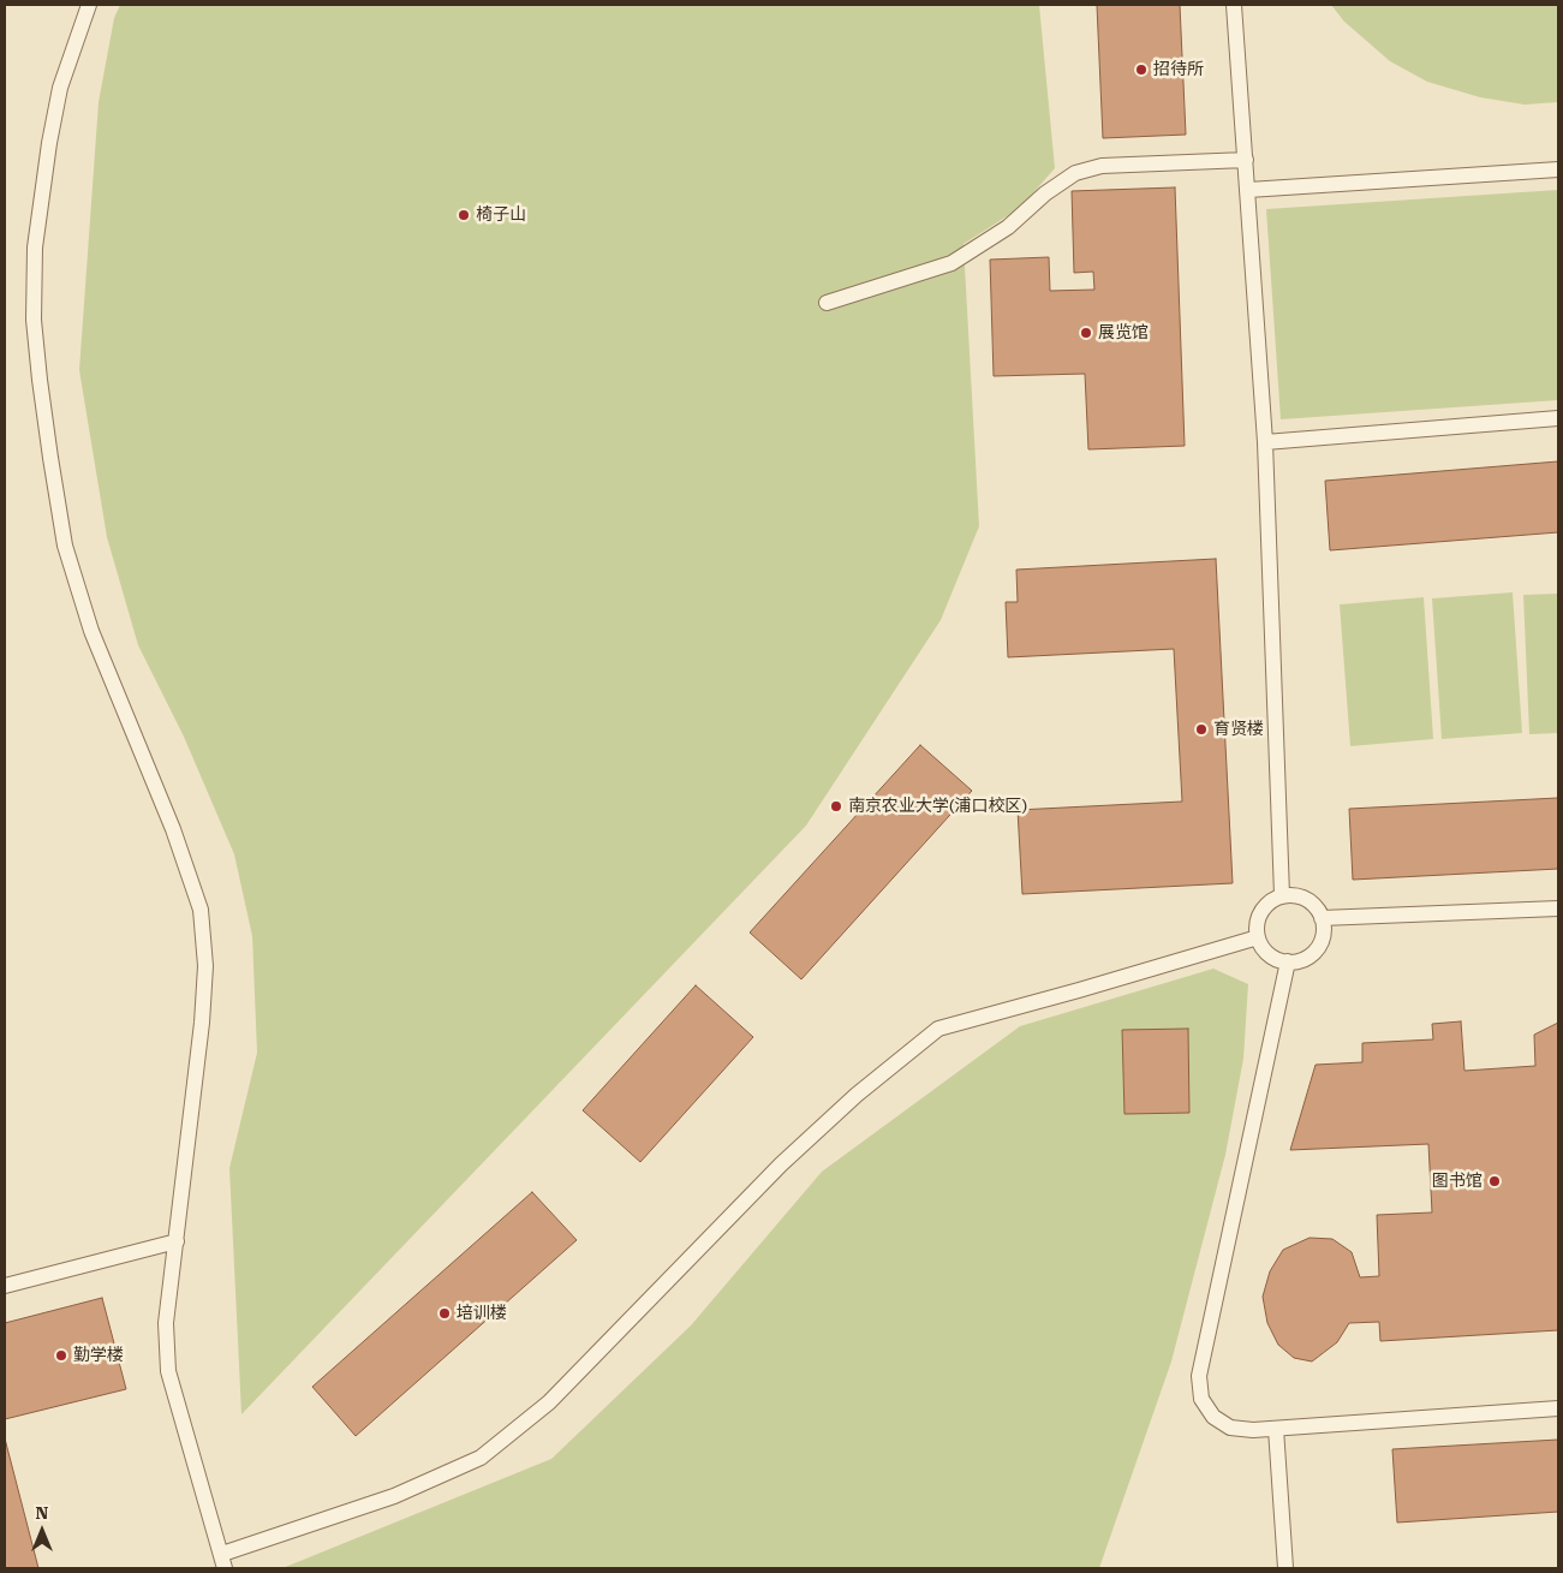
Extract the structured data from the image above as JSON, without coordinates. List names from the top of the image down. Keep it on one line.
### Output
{"places":["招待所","椅子山","展览馆","育贤楼","南京农业大学(浦口校区)","图书馆","培训楼","勤学楼"],"north":"top"}
